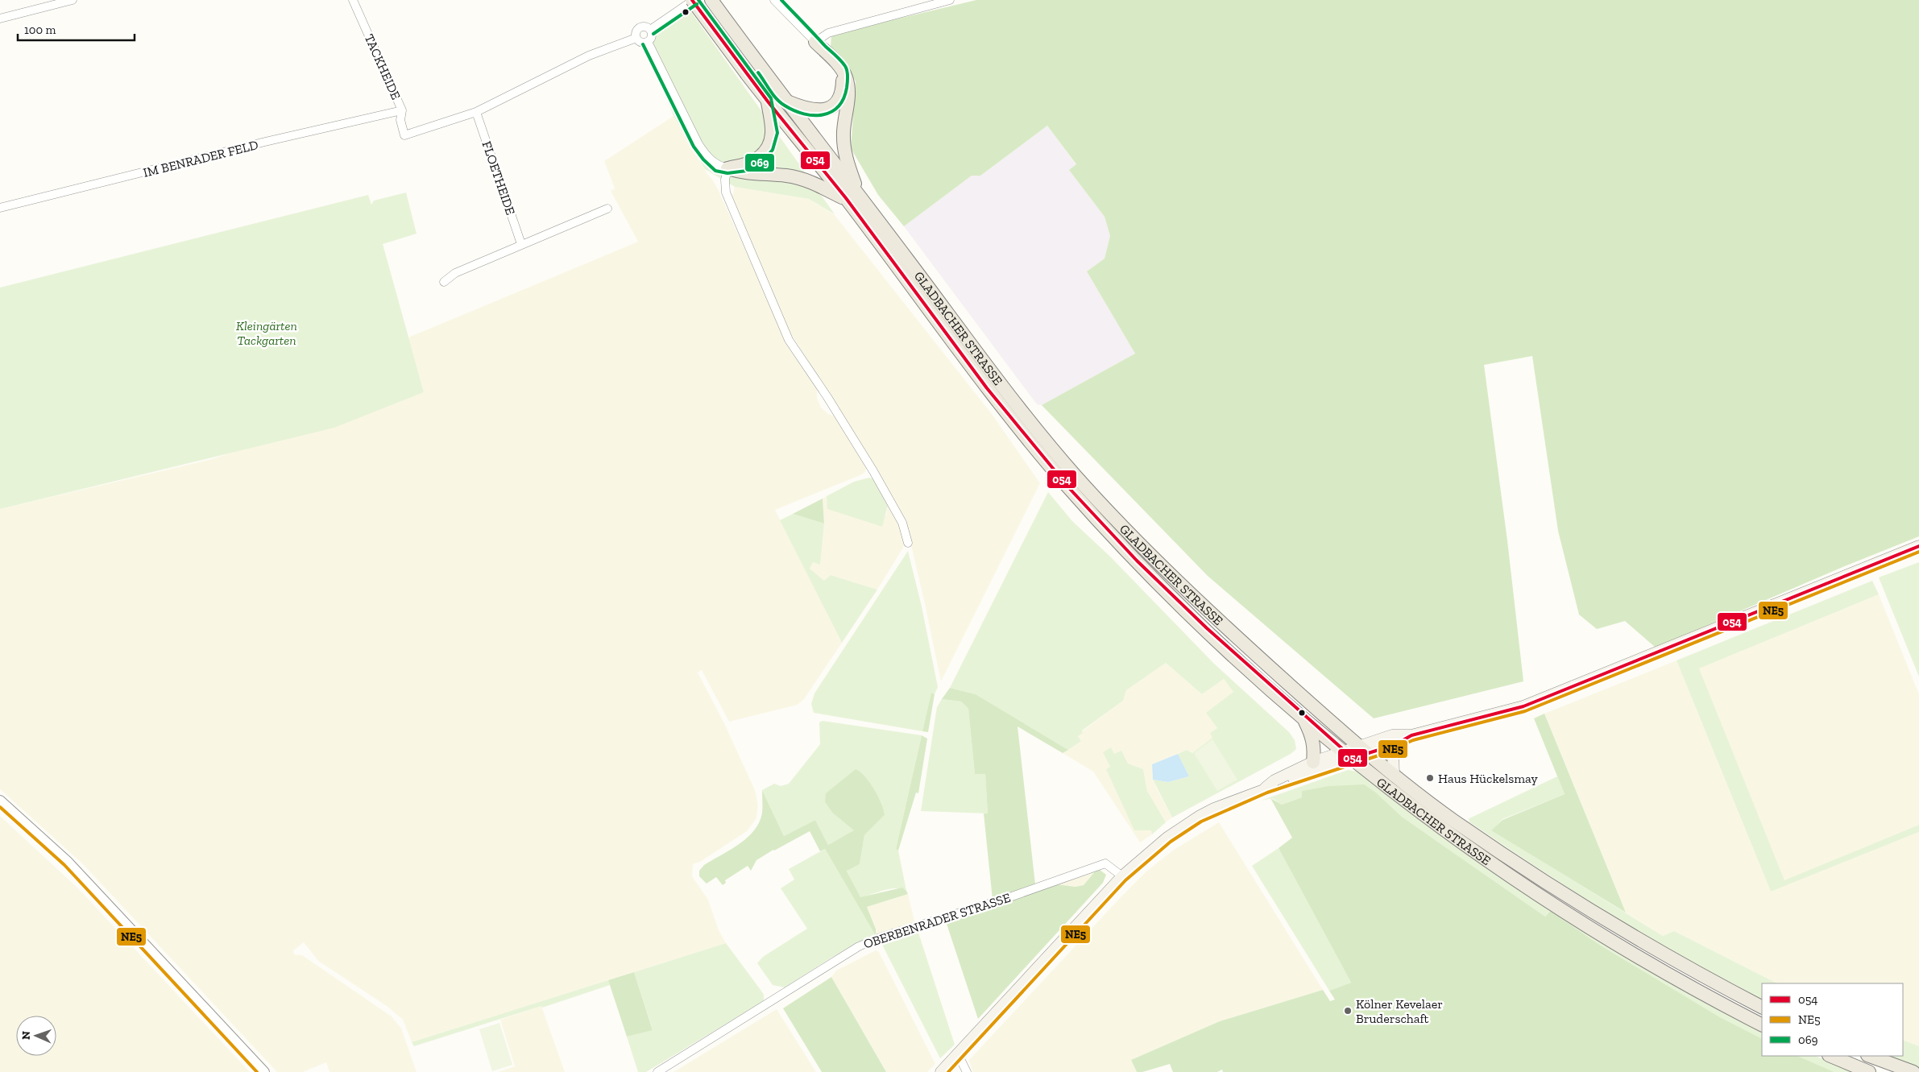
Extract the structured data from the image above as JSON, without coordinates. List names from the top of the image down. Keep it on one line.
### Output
{"streets":{"main road":["GLADBACHER STRASSE"],"street":["TACKHEIDE","IM BENRADER FELD","FLOETHEIDE","OBERBENRADER STRASSE"]},"crossings":[["TACKHEIDE","IM BENRADER FELD"],["TACKHEIDE","FLOETHEIDE"]],"parks":["Kleingärten Tackgarten"],"places":["Haus Hückelsmay","Kölner Kevelaer Bruderschaft"],"lines":["transit line 054","transit line 069","transit line NE5"],"legend":["054","NE5","069"],"scale_bar":"100 m","north":"left"}
